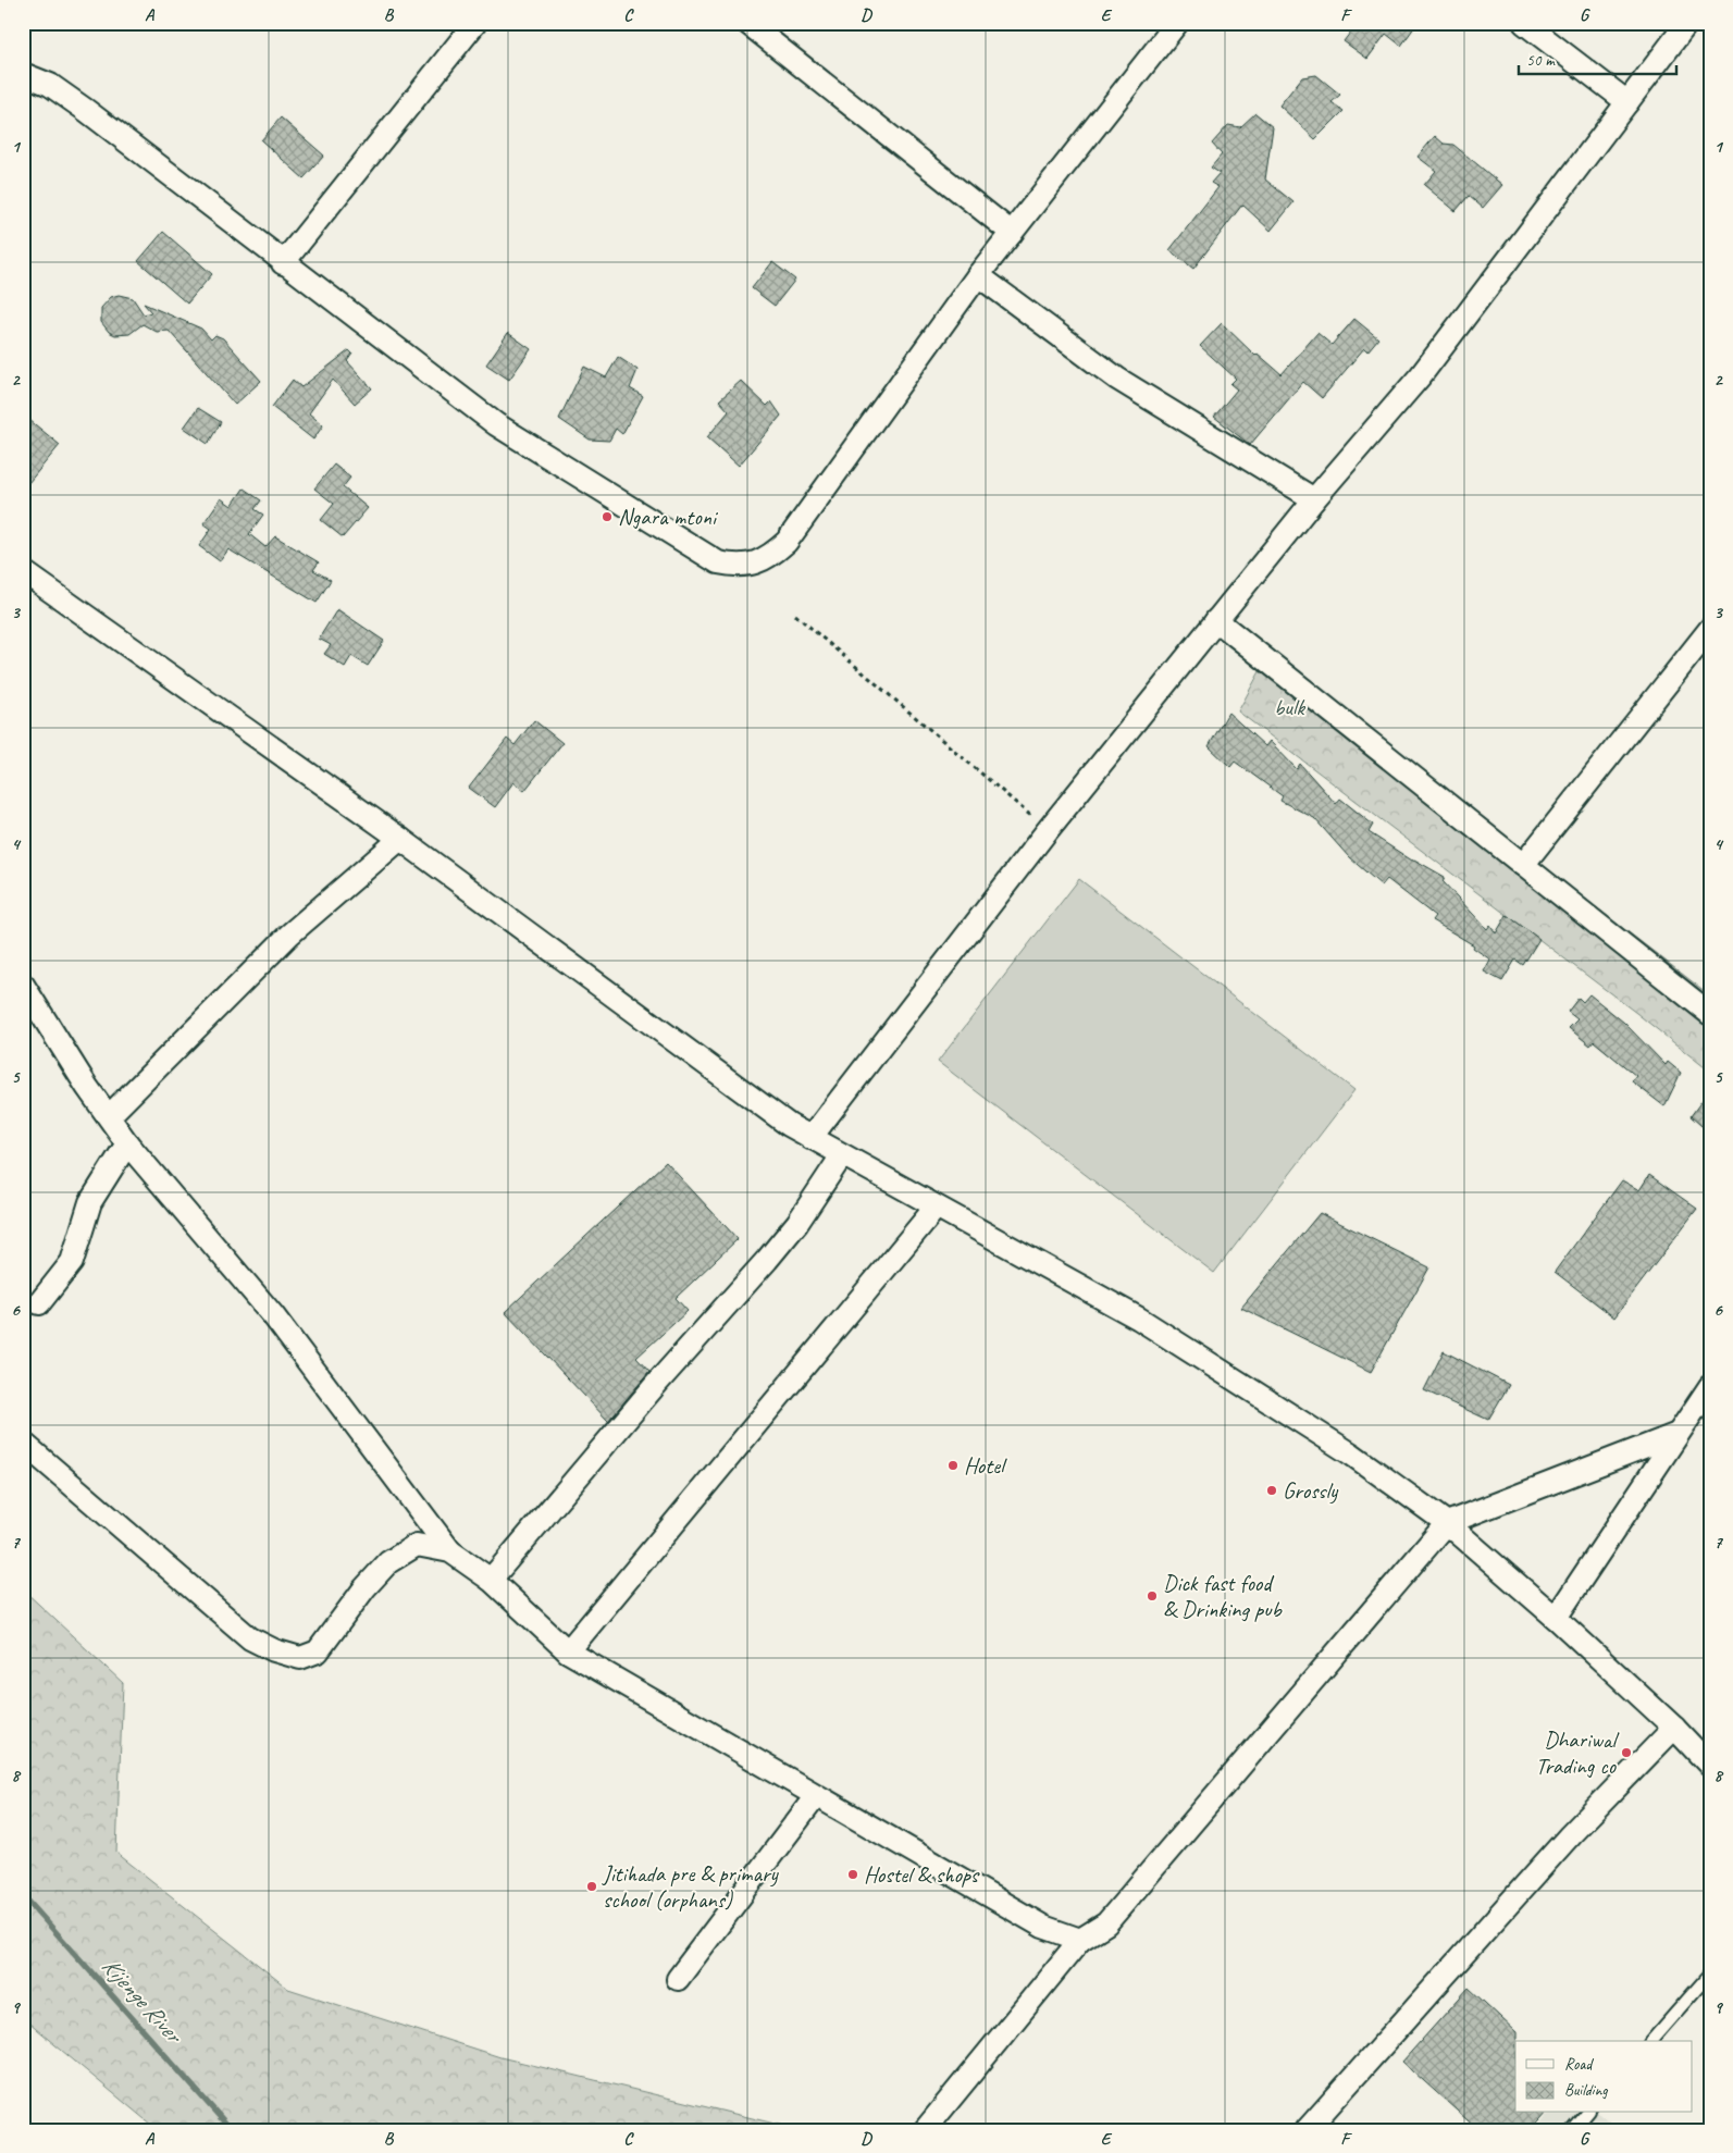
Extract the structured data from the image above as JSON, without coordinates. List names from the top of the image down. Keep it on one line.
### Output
{"water":["Kijenge River"],"parks":["bulk"],"places":["Ngara mtoni","Hotel","Grossly","Dick fast food & Drinking pub","Dhariwal Trading co","Hostel & shops","Jitihada pre & primary school (orphans)"],"legend":["Road","Building"],"scale_bar":"50 m","grid":{"columns":["A","B","C","D","E","F","G"],"rows":["1","2","3","4","5","6","7","8","9"]}}
